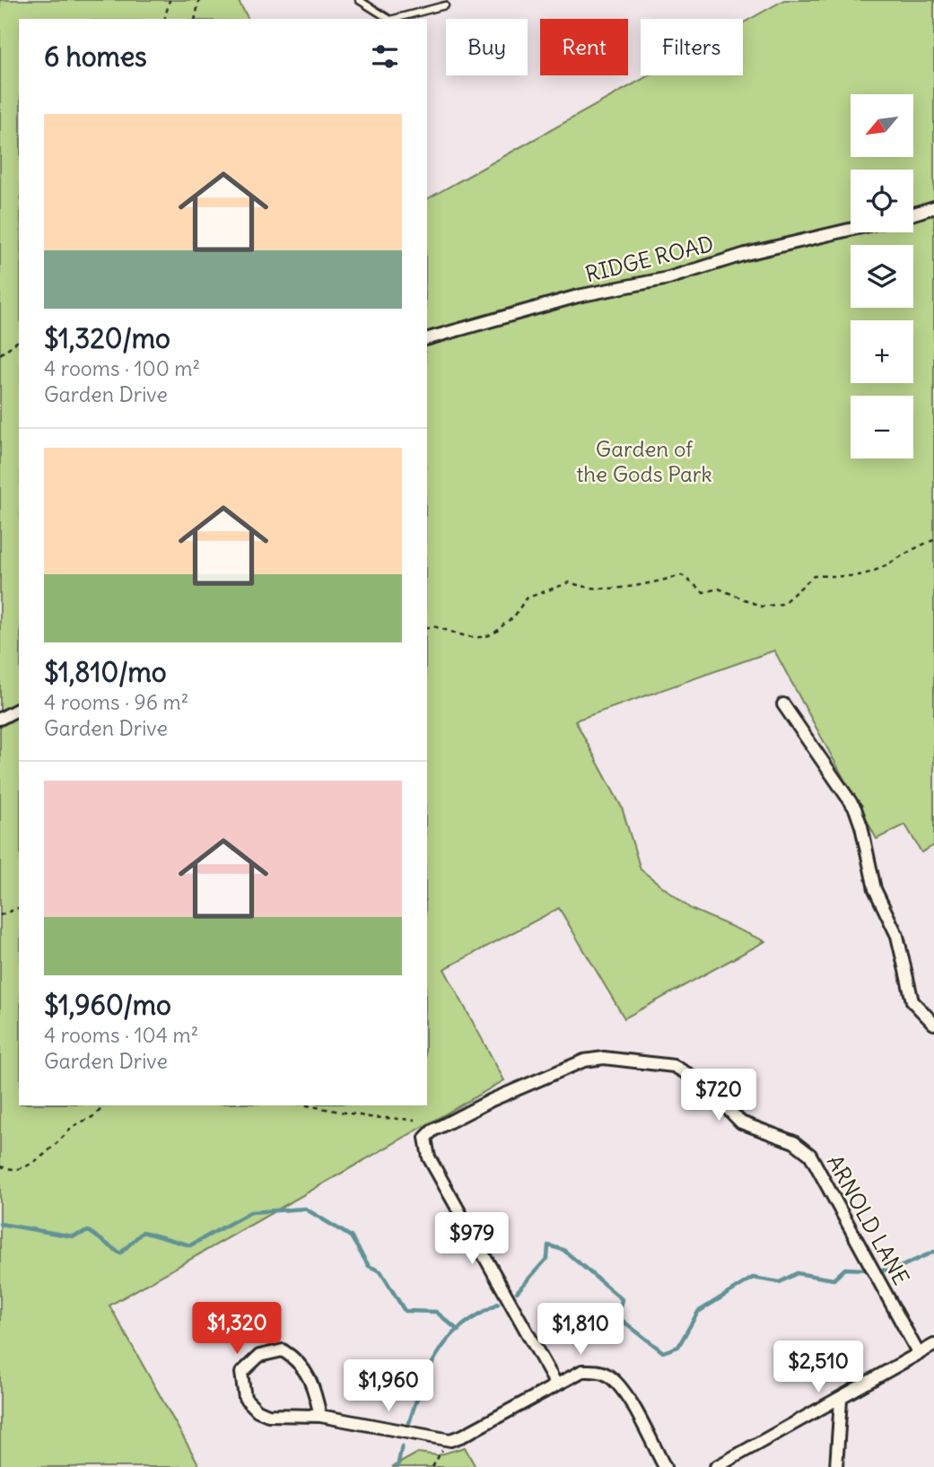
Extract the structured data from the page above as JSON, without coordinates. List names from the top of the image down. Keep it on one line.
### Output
{"streets":{"street":["RIDGE ROAD","ARNOLD LANE"]},"parks":["Garden of the Gods Park"],"north":"bottom left","page":{"chip":["Buy","Rent","Filters"],"heading":"6 homes","map_buttons":["+","−"],"list":[{"name":"$1,320/mo","note":"4 rooms · 100 m² · Garden Drive"},{"name":"$1,810/mo","note":"4 rooms · 96 m² · Garden Drive"},{"name":"$1,960/mo","note":"4 rooms · 104 m² · Garden Drive"}],"price":["$720","$979","$1,320","$1,810","$2,510","$1,960"]}}
